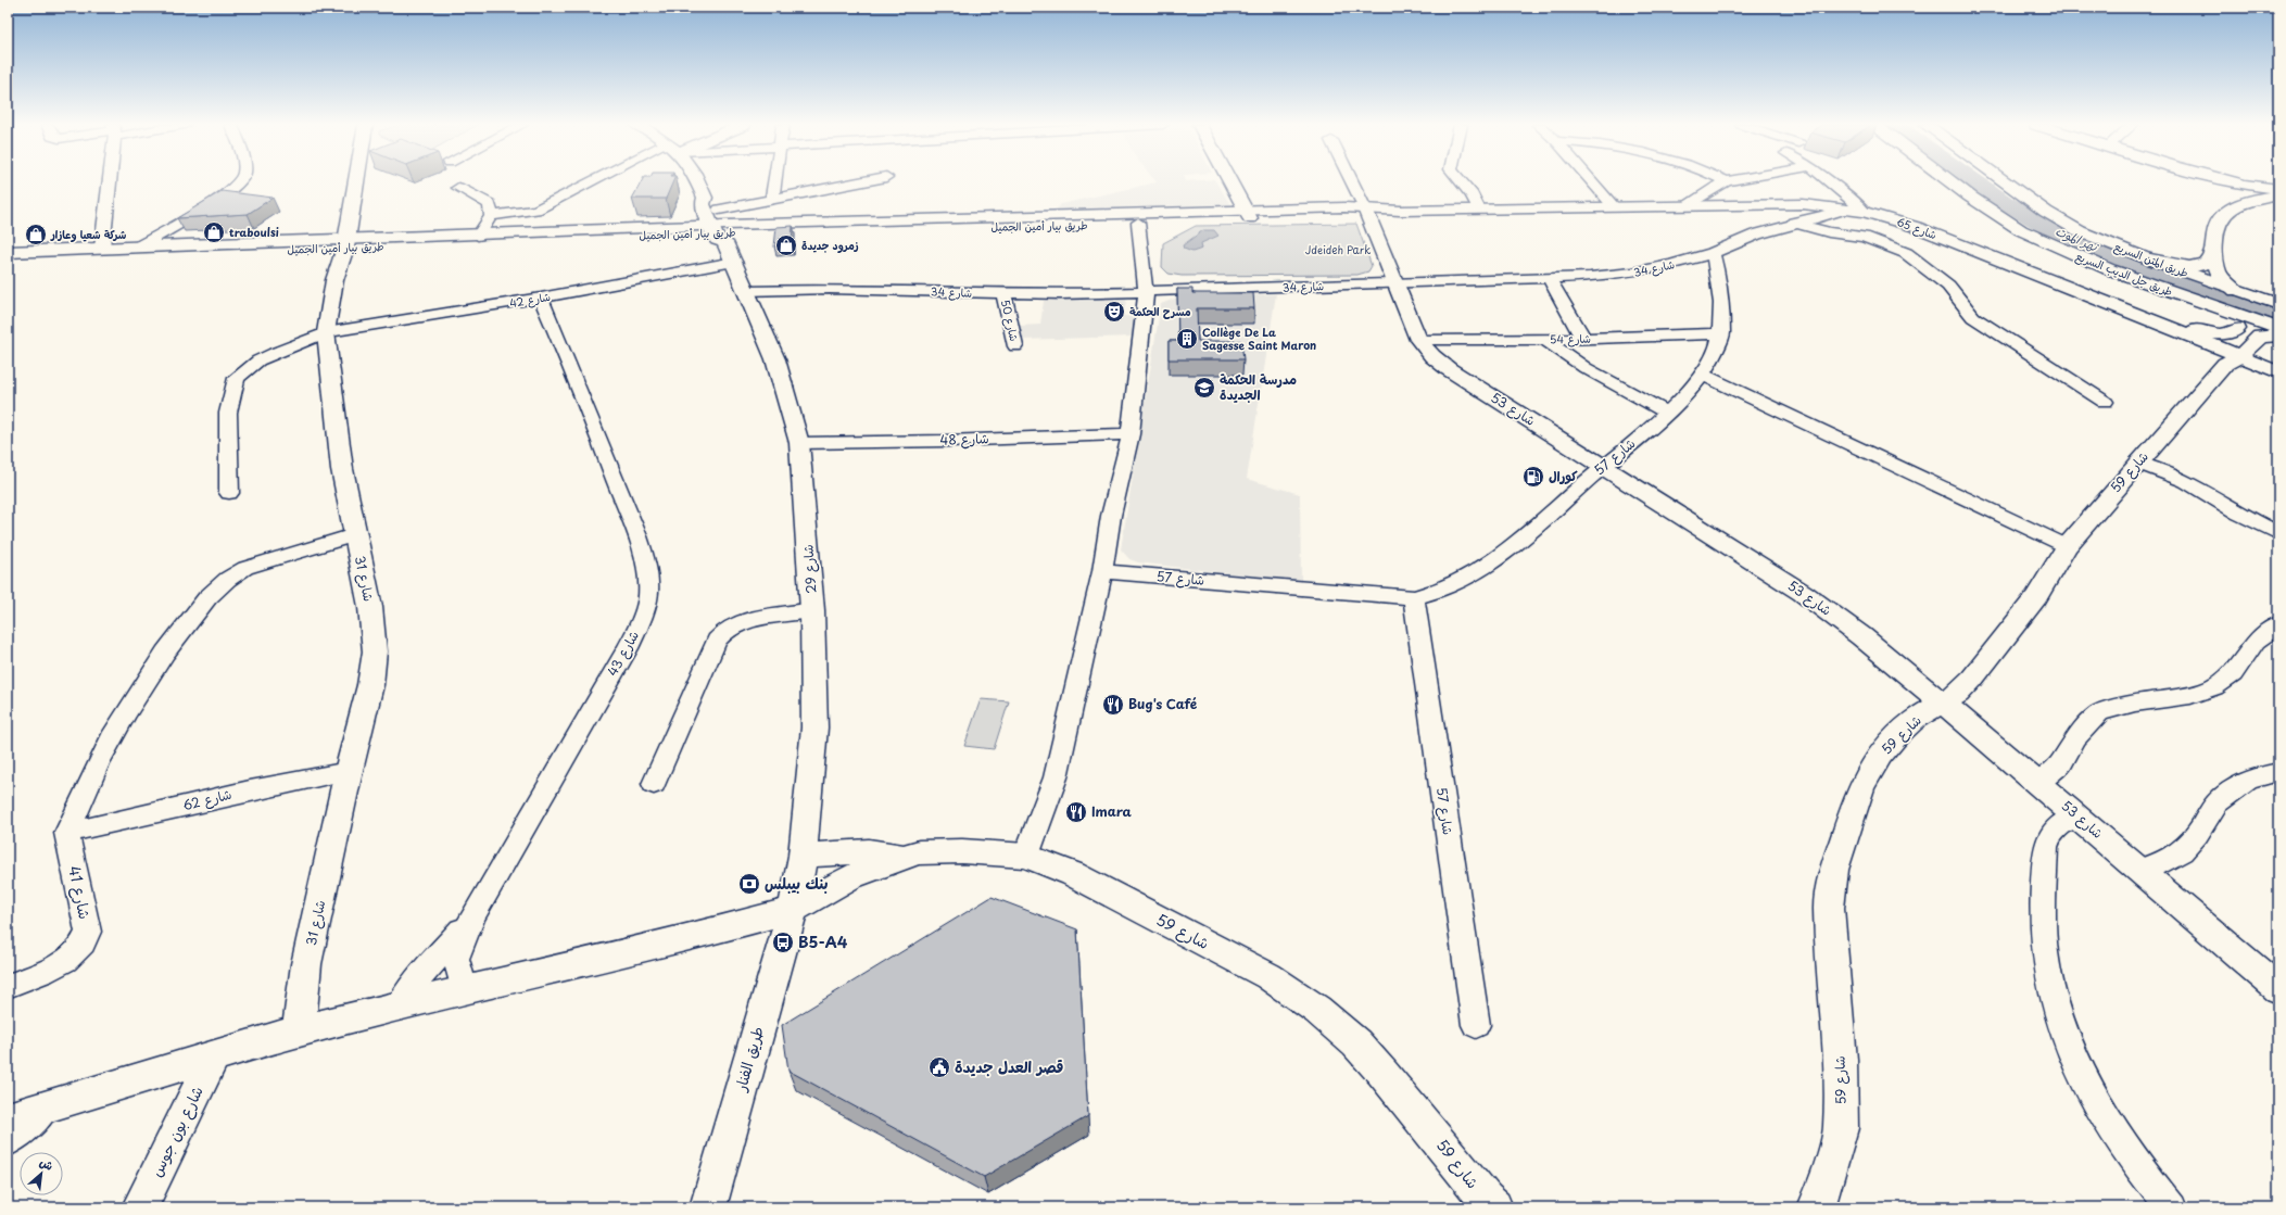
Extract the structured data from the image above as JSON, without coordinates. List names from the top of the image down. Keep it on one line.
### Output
{"streets":{"main road":["طريق بيار أمين الجميل","شارع 65","طريق المتن السريع","طريق جل الديب السريع","شارع 53","شارع 59","شارع 29","شارع 31","طريق الفنار","شارع بون جوس"],"street":["شارع 34","شارع 42","شارع 50","شارع 54","شارع 48","شارع 57","شارع 43","شارع 62","شارع 41"]},"crossings":[["طريق بيار أمين الجميل","شارع 65"],["طريق بيار أمين الجميل","شارع 53"],["طريق بيار أمين الجميل","شارع 29"],["طريق بيار أمين الجميل","شارع 31"],["شارع 65","شارع 34"],["شارع 65","شارع 53"],["شارع 65","شارع 59"],["شارع 34","شارع 50"],["شارع 34","شارع 53"],["شارع 34","شارع 57"],["شارع 34","شارع 29"],["شارع 42","شارع 29"],["شارع 42","شارع 31"],["شارع 42","شارع 43"],["شارع 54","شارع 53"],["شارع 54","شارع 57"],["شارع 53","شارع 57"],["شارع 53","شارع 59"],["شارع 48","شارع 29"],["شارع 59","شارع 29"],["شارع 59","شارع 31"],["شارع 59","شارع 43"],["شارع 59","طريق الفنار"],["شارع 59","شارع بون جوس"],["شارع 29","طريق الفنار"],["شارع 31","شارع 62"],["شارع 62","شارع 41"]],"water":["نهر الموت"],"parks":["Jdeideh Park"],"places":{"shop":["traboulsi","شركة شعيا وعازار","زمرود جديدة"],"theatre":["مسرح الحكمة"],"building":["Collège De La Sagesse Saint Maron"],"school or university":["مدرسة الحكمة الجديدة"],"fuel station":["كورال"],"restaurant":["Bug's Café","Imara"],"bank":["بنك بيبلس"],"bus stop":["B5-A4"],"public building":["قصر العدل جديدة"]},"north":"top right"}
